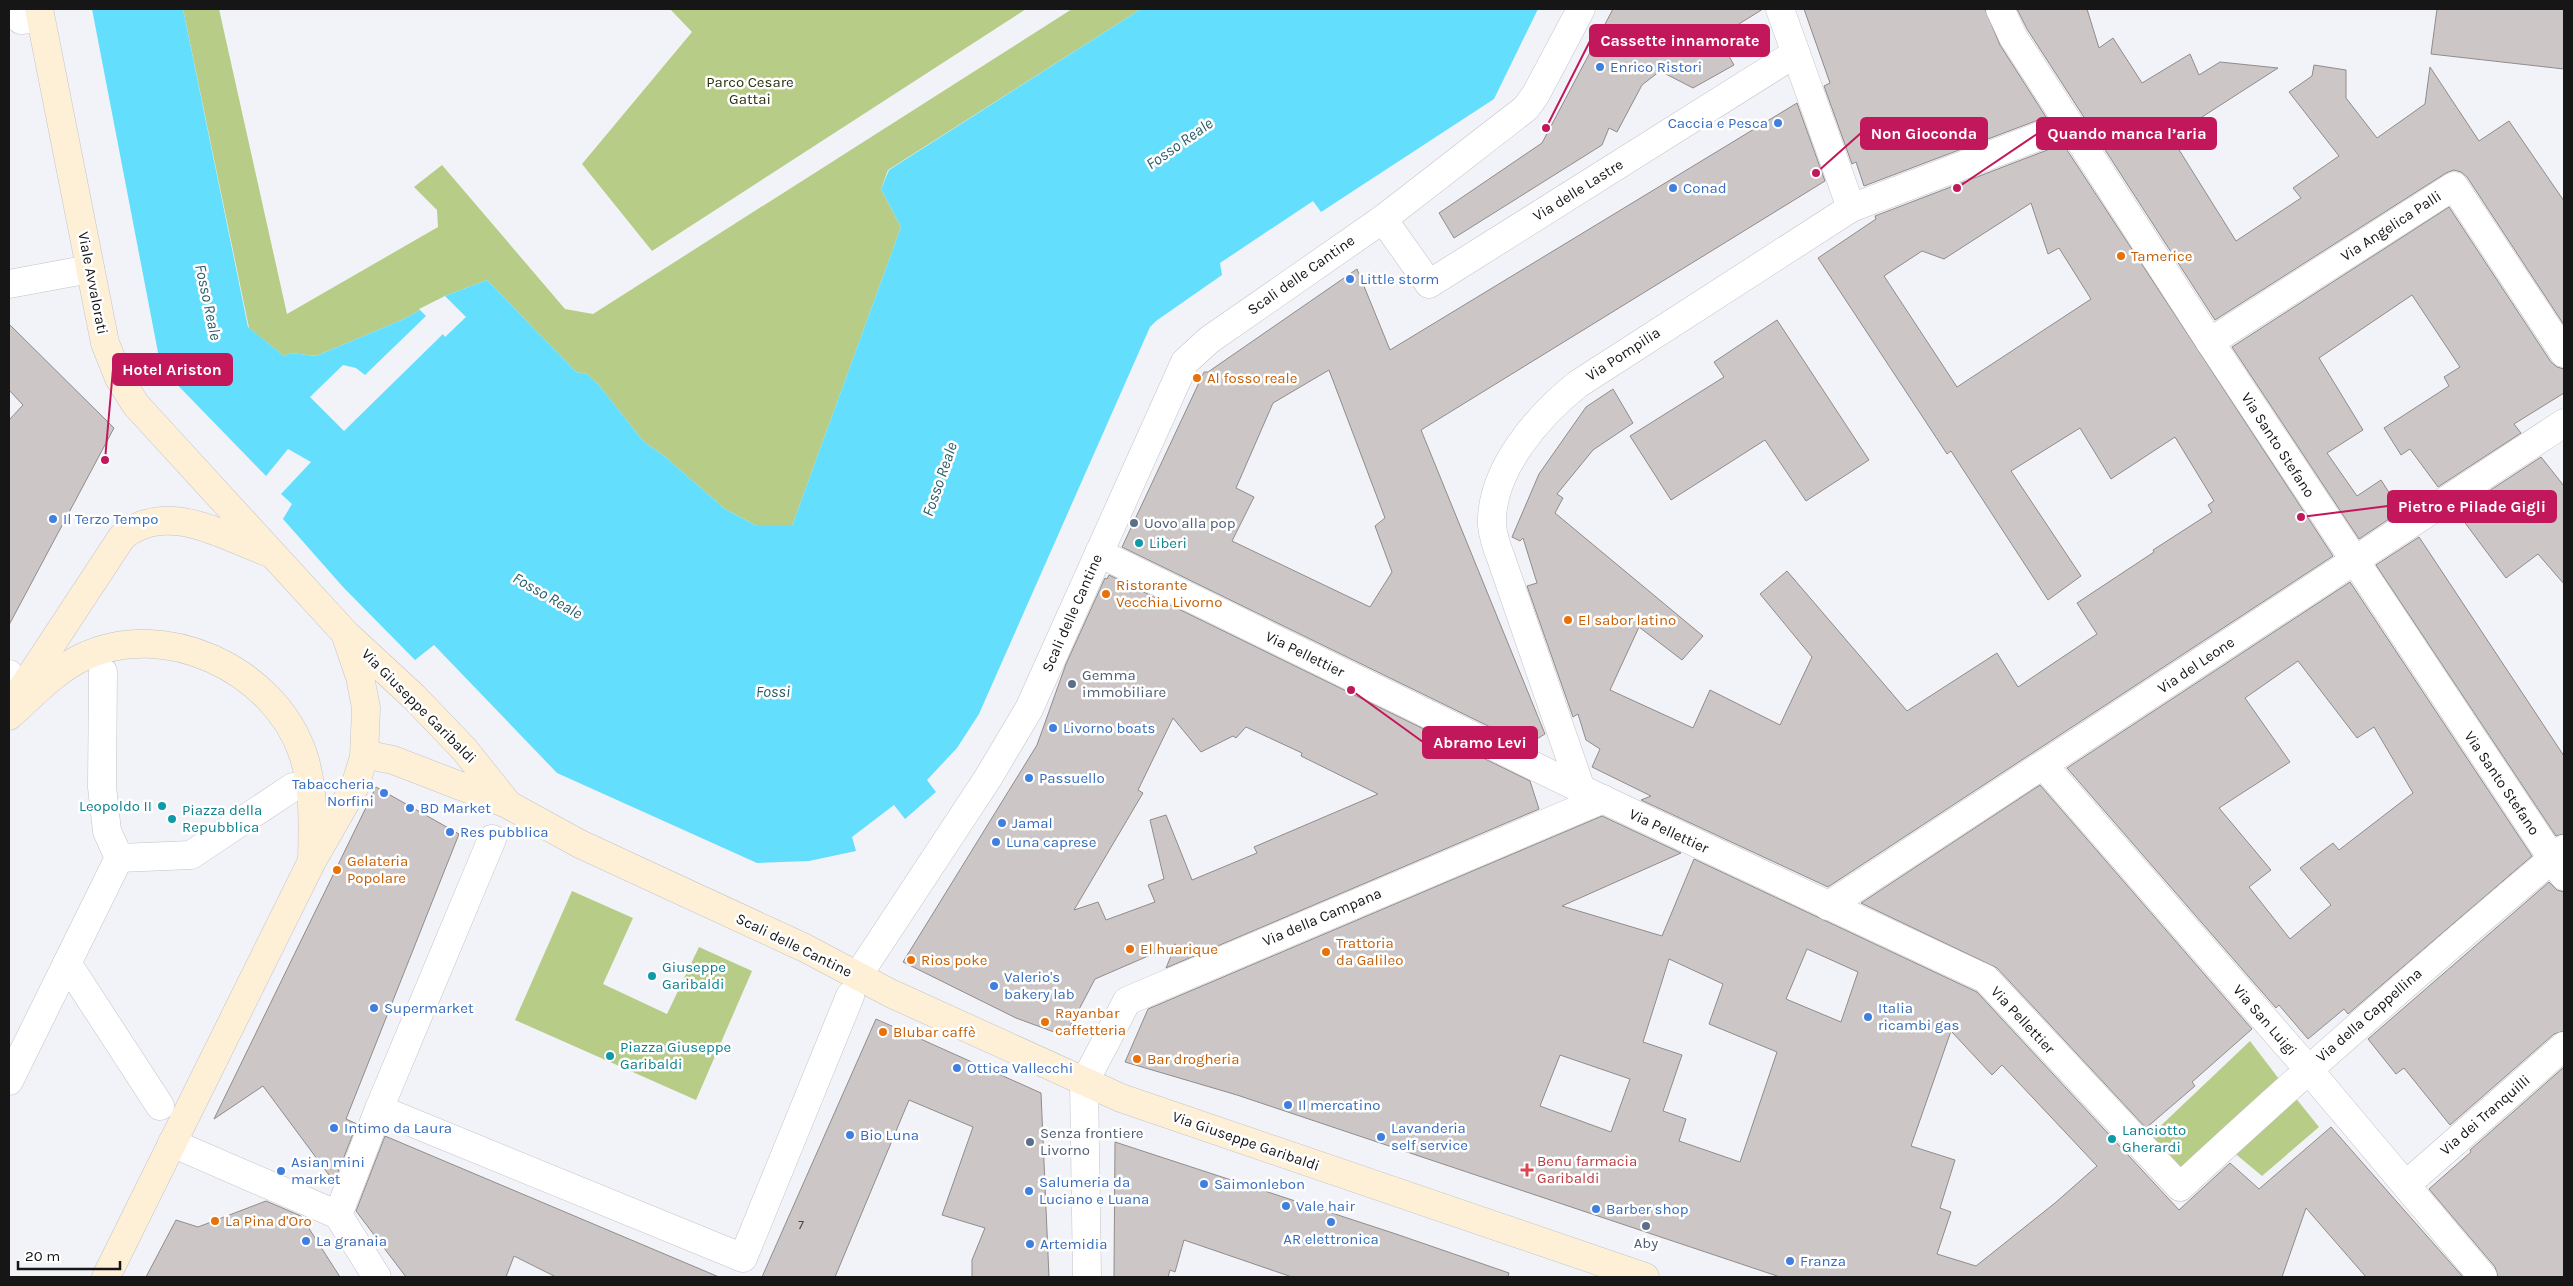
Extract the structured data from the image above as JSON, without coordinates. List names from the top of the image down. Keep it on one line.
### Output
{"streets":{"street":["Via delle Lastre","Via Angelica Palli","Scali delle Cantine","Viale Avvalorati","Via Pompilia","Via Santo Stefano","Via Pellettier","Via del Leone","Via Giuseppe Garibaldi","Via della Campana","Via della Cappellina","Via San Luigi","Via dei Tranquilli"]},"crossings":[["Via delle Lastre","Scali delle Cantine"],["Via Angelica Palli","Via Santo Stefano"],["Scali delle Cantine","Via Pellettier"],["Scali delle Cantine","Via Giuseppe Garibaldi"],["Via Pompilia","Via Santo Stefano"],["Via Pompilia","Via Pellettier"],["Via Pompilia","Via della Campana"],["Via Santo Stefano","Via del Leone"],["Via Santo Stefano","Via della Cappellina"],["Via Pellettier","Via del Leone"],["Via Pellettier","Via della Campana"],["Via Pellettier","Via della Cappellina"],["Via del Leone","Via San Luigi"],["Via Giuseppe Garibaldi","Via della Campana"],["Via della Cappellina","Via San Luigi"],["Via San Luigi","Via dei Tranquilli"]],"water":["Fosso Reale","Fossi"],"parks":["Parco Cesare Gattai"],"places":{"other":["Enrico Ristori","Caccia e Pesca","Cassette innamorate","Non Gioconda","Conad","Quando manca l’aria","Tamerice","Little storm","Al fosso reale","Hotel Ariston","Pietro e Pilade Gigli","Il Terzo Tempo","Uovo alla pop","Liberi","Ristorante Vecchia Livorno","El sabor latino","Gemma immobiliare","Abramo Levi","Livorno boats","Passuello","Tabaccheria Norfini","Leopoldo II","BD Market","Piazza della Repubblica","Jamal","Res pubblica","Luna caprese","Gelateria Popolare","El huarique","Trattoria da Galileo","Rios poke","Giuseppe Garibaldi","Valerio's bakery lab","Supermarket","Italia ricambi gas","Rayanbar caffetteria","Blubar caffè","Piazza Giuseppe Garibaldi","Bar drogheria","Ottica Vallecchi","Il mercatino","Intimo da Laura","Bio Luna","Lavanderia self service","Lanciotto Gherardi","Senza frontiere Livorno","Asian mini market","Saimonlebon","Salumeria da Luciano e Luana","Vale hair","Barber shop","La Pina d'Oro","AR elettronica","Aby","La granaia","Artemidia","Franza"],"health":["Benu farmacia Garibaldi"]},"house_numbers":["7"],"scale_bar":"20 m"}
